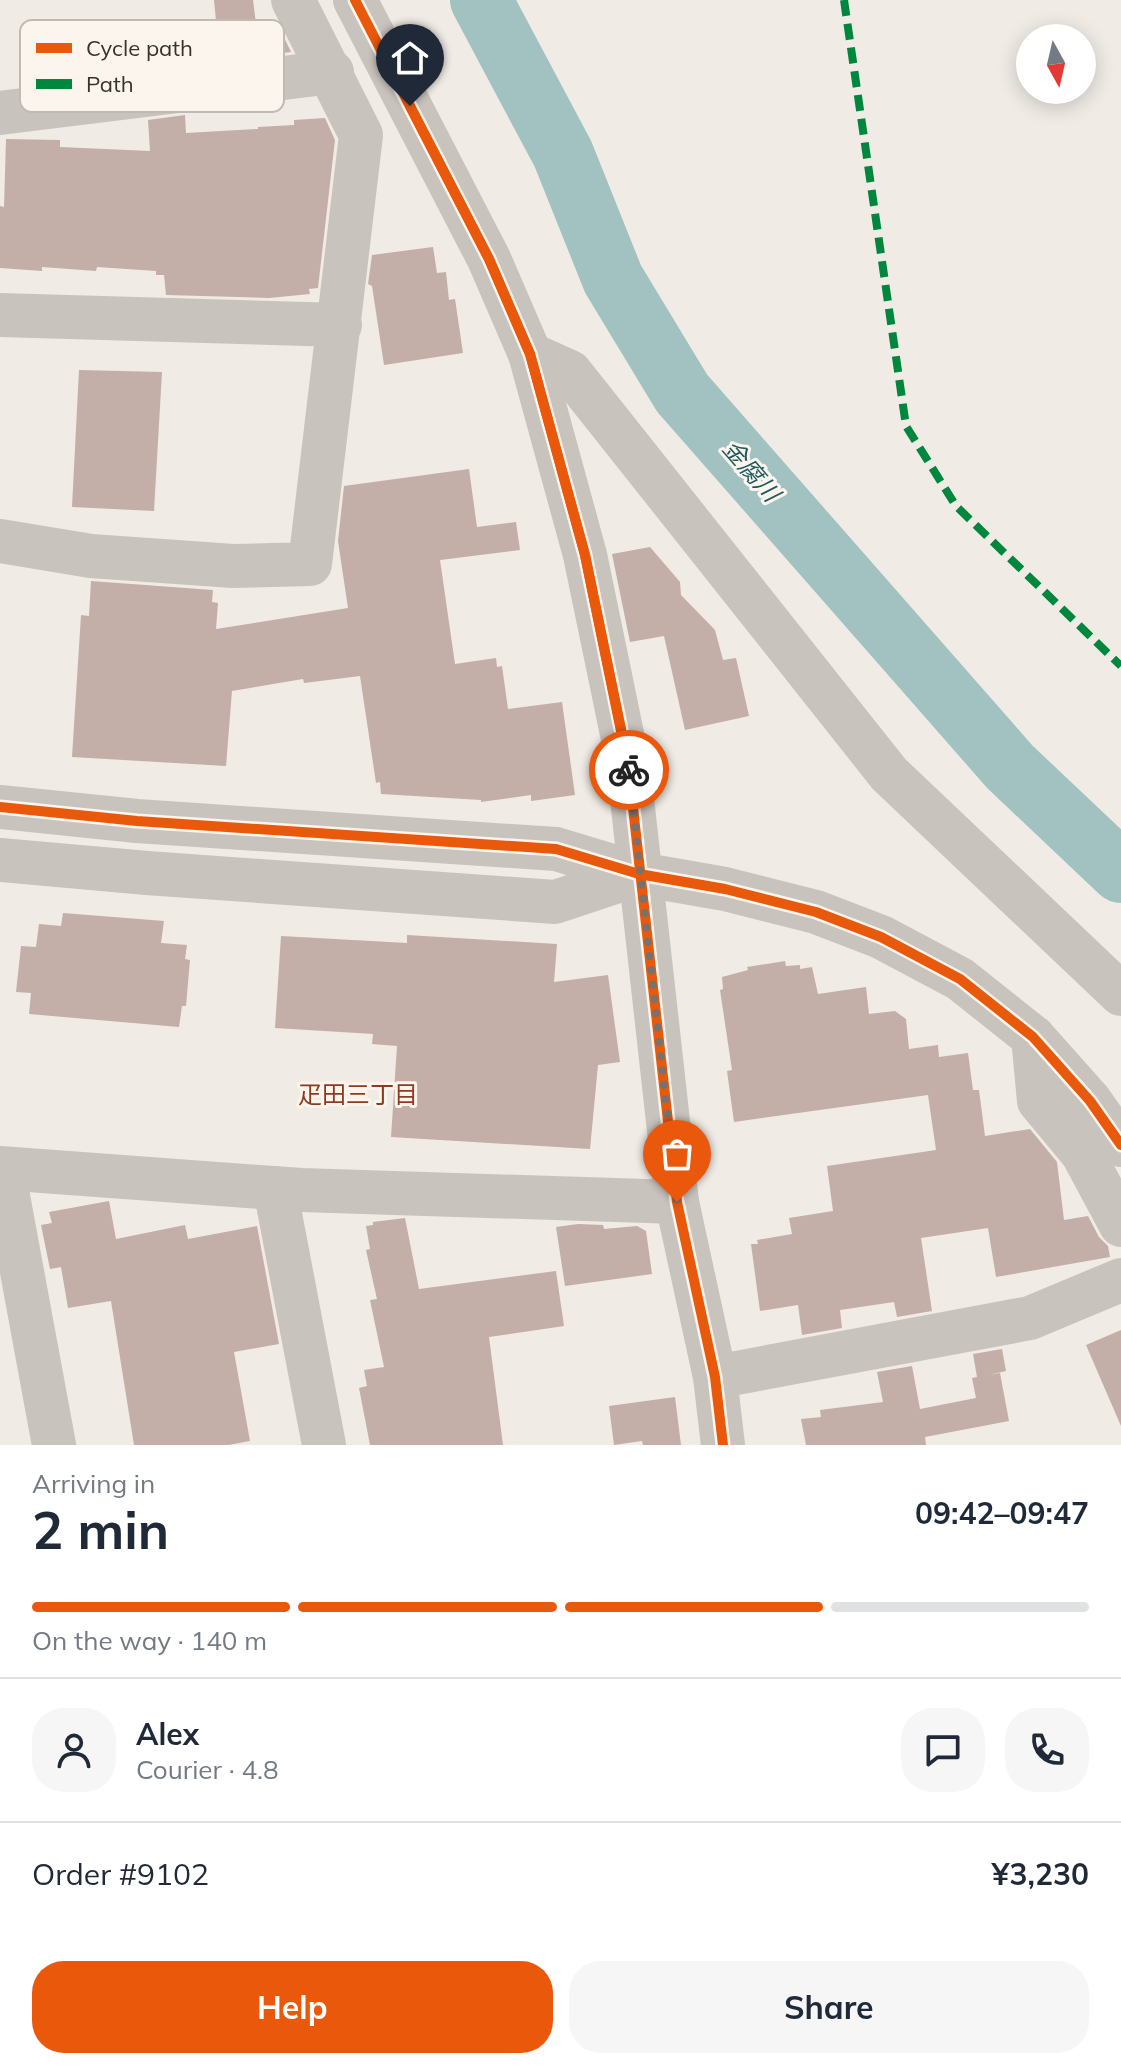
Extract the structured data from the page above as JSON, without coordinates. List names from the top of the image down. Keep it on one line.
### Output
{"districts":["疋田三丁目"],"water":["金腐川"],"legend":["Cycle path","Path"],"north":"bottom","page":{"heading":["2 min","Arriving in","09:42–09:47"],"panel":["Alex","Courier · 4.8","Order #9102","¥3,230"],"bar":"On the way · 140 m","buttons":["Help","Share"]}}
